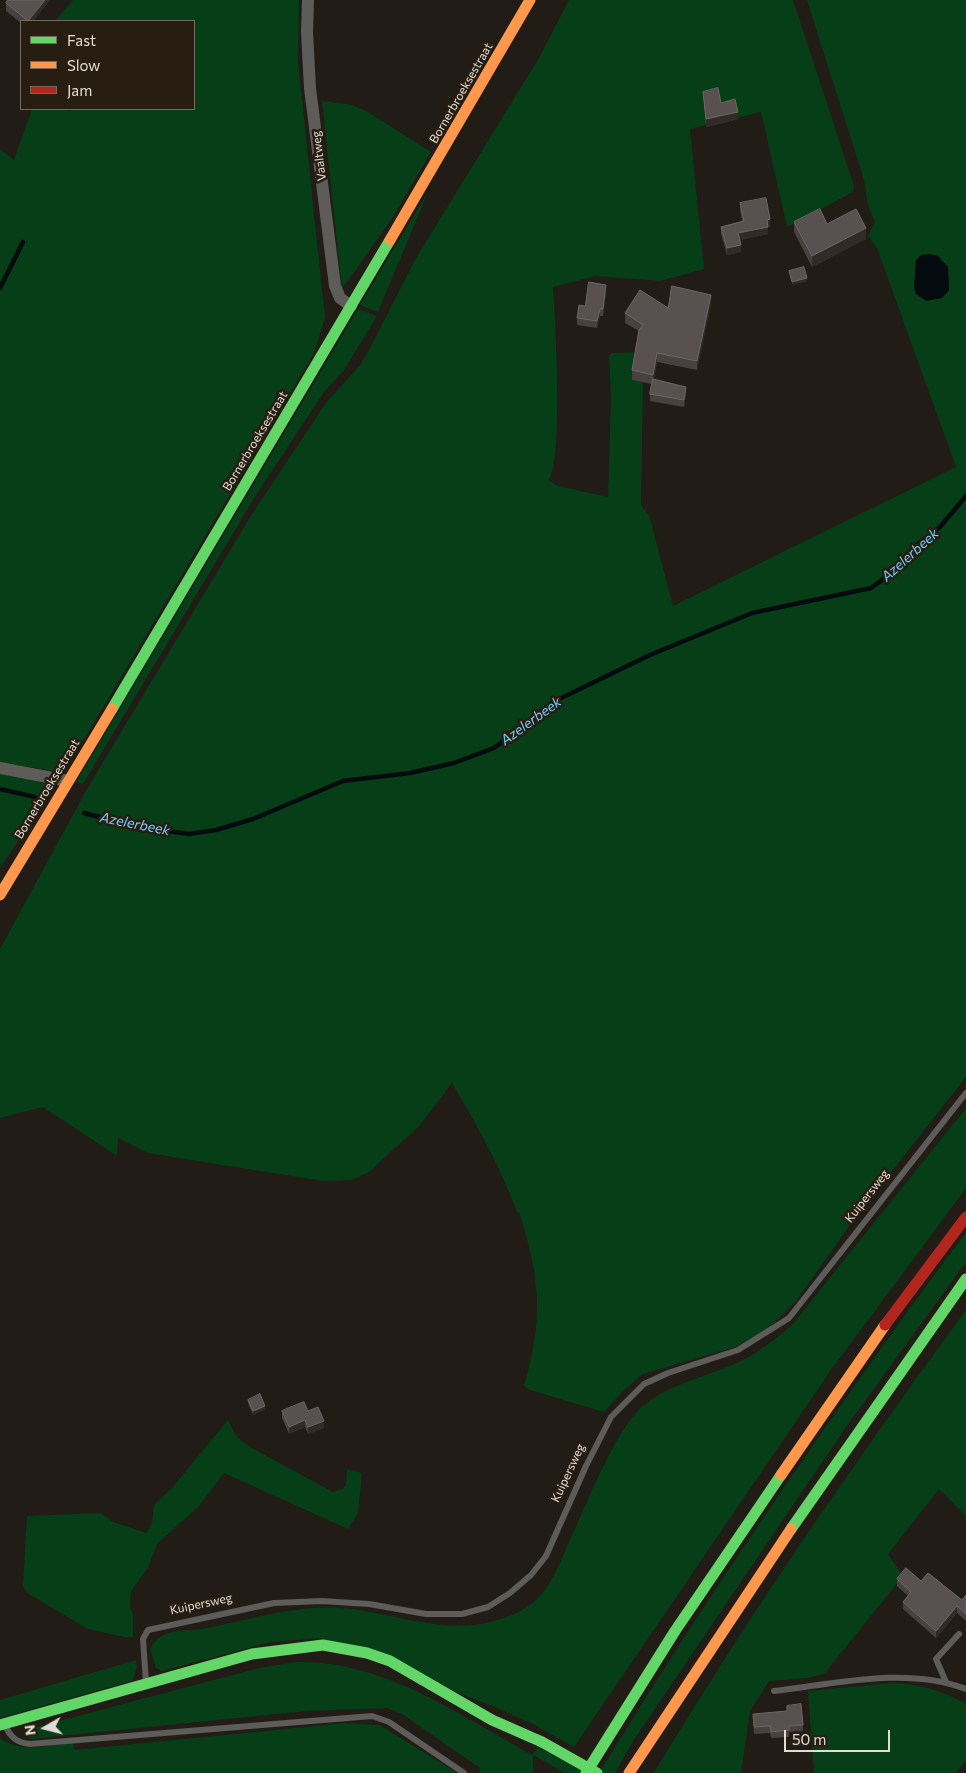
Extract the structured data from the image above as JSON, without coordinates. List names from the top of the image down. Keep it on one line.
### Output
{"streets":{"main road":["Bornerbroeksestraat"],"street":["Vaaltweg"],"lane":["Kuipersweg"]},"crossings":[["Bornerbroeksestraat","Vaaltweg"]],"water":["Azelerbeek"],"legend":["Fast","Slow","Jam"],"scale_bar":"50 m","north":"left"}
